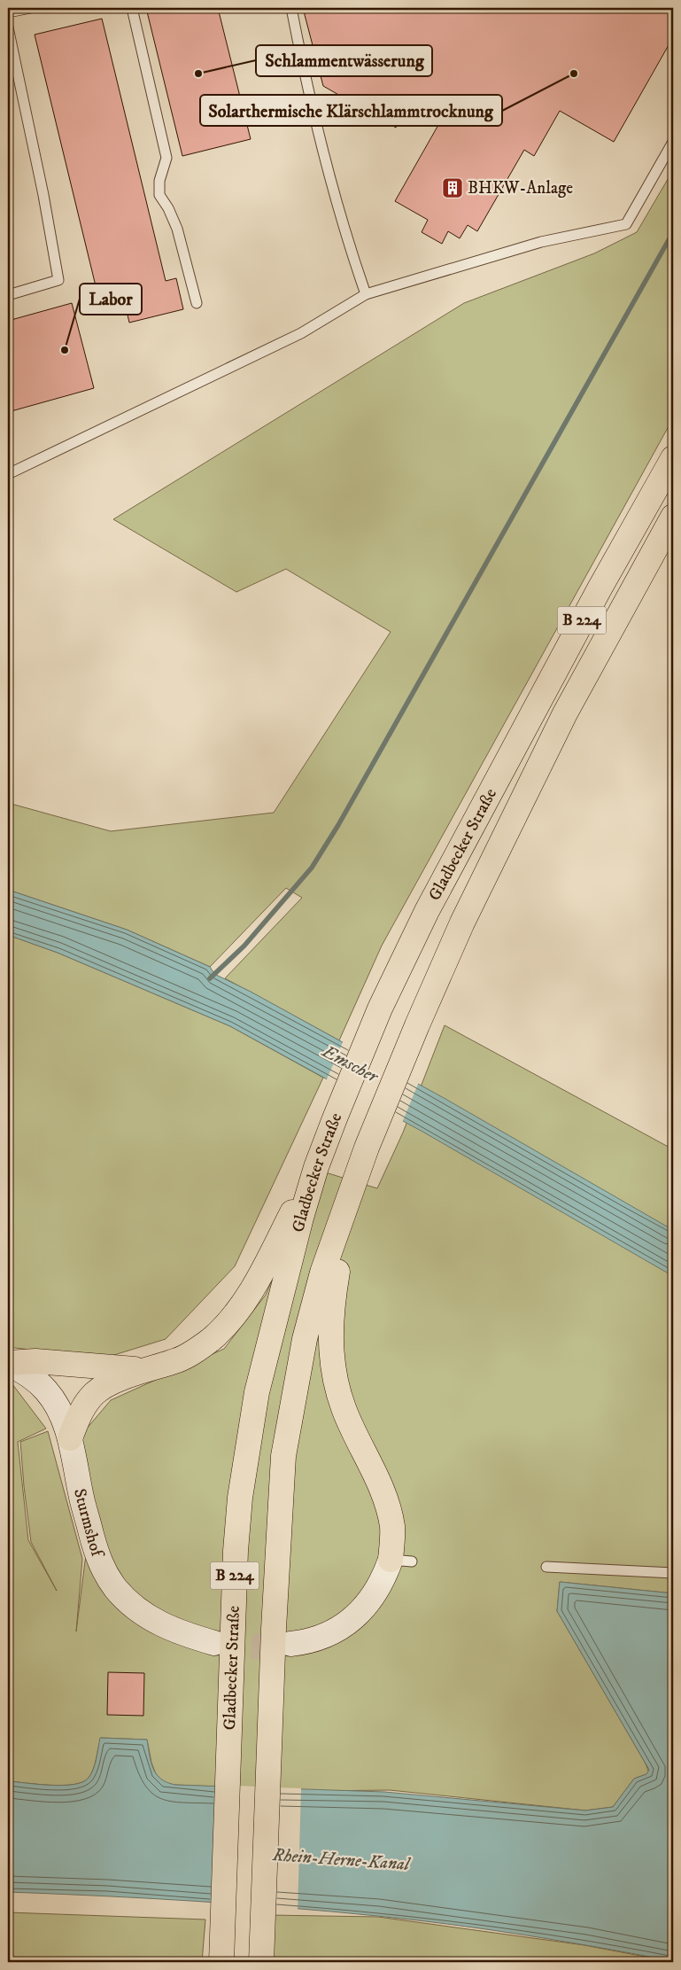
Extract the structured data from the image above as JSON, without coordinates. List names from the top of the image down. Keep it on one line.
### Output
{"streets":{"highway":["B 224","Gladbecker Straße"],"street":["Sturmshof"]},"water":["Emscher","Rhein-Herne-Kanal"],"places":{"other":["Schlammentwässerung","Solarthermische Klärschlammtrocknung","Labor"],"building":["BHKW-Anlage"]}}
